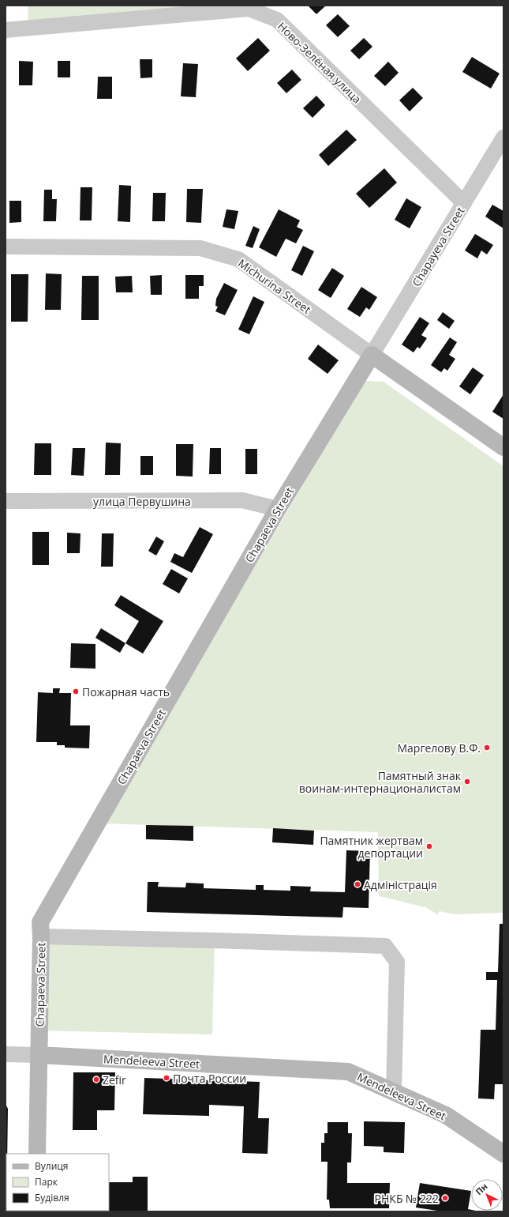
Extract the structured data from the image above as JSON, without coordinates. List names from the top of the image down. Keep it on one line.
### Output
{"streets":{"main road":["Michurina Street","Chapaeva Street","Mendeleeva Street"],"street":["Ново-Зелёная улица","Chapayeva Street","улица Первушина"]},"crossings":[["Ново-Зелёная улица","Chapayeva Street"],["Chapayeva Street","Michurina Street"],["Chapayeva Street","Chapaeva Street"],["Michurina Street","Chapaeva Street"],["улица Первушина","Chapaeva Street"],["Chapaeva Street","Mendeleeva Street"]],"places":["Пожарная часть","Маргелову В.Ф.","Памятный знак воинам-интернационалистам","Памятник жертвам депортации","Адміністрація","Почта России","Zefir","РНКБ № 222"],"legend":["Вулиця","Парк","Будівля"],"north":"top left"}
